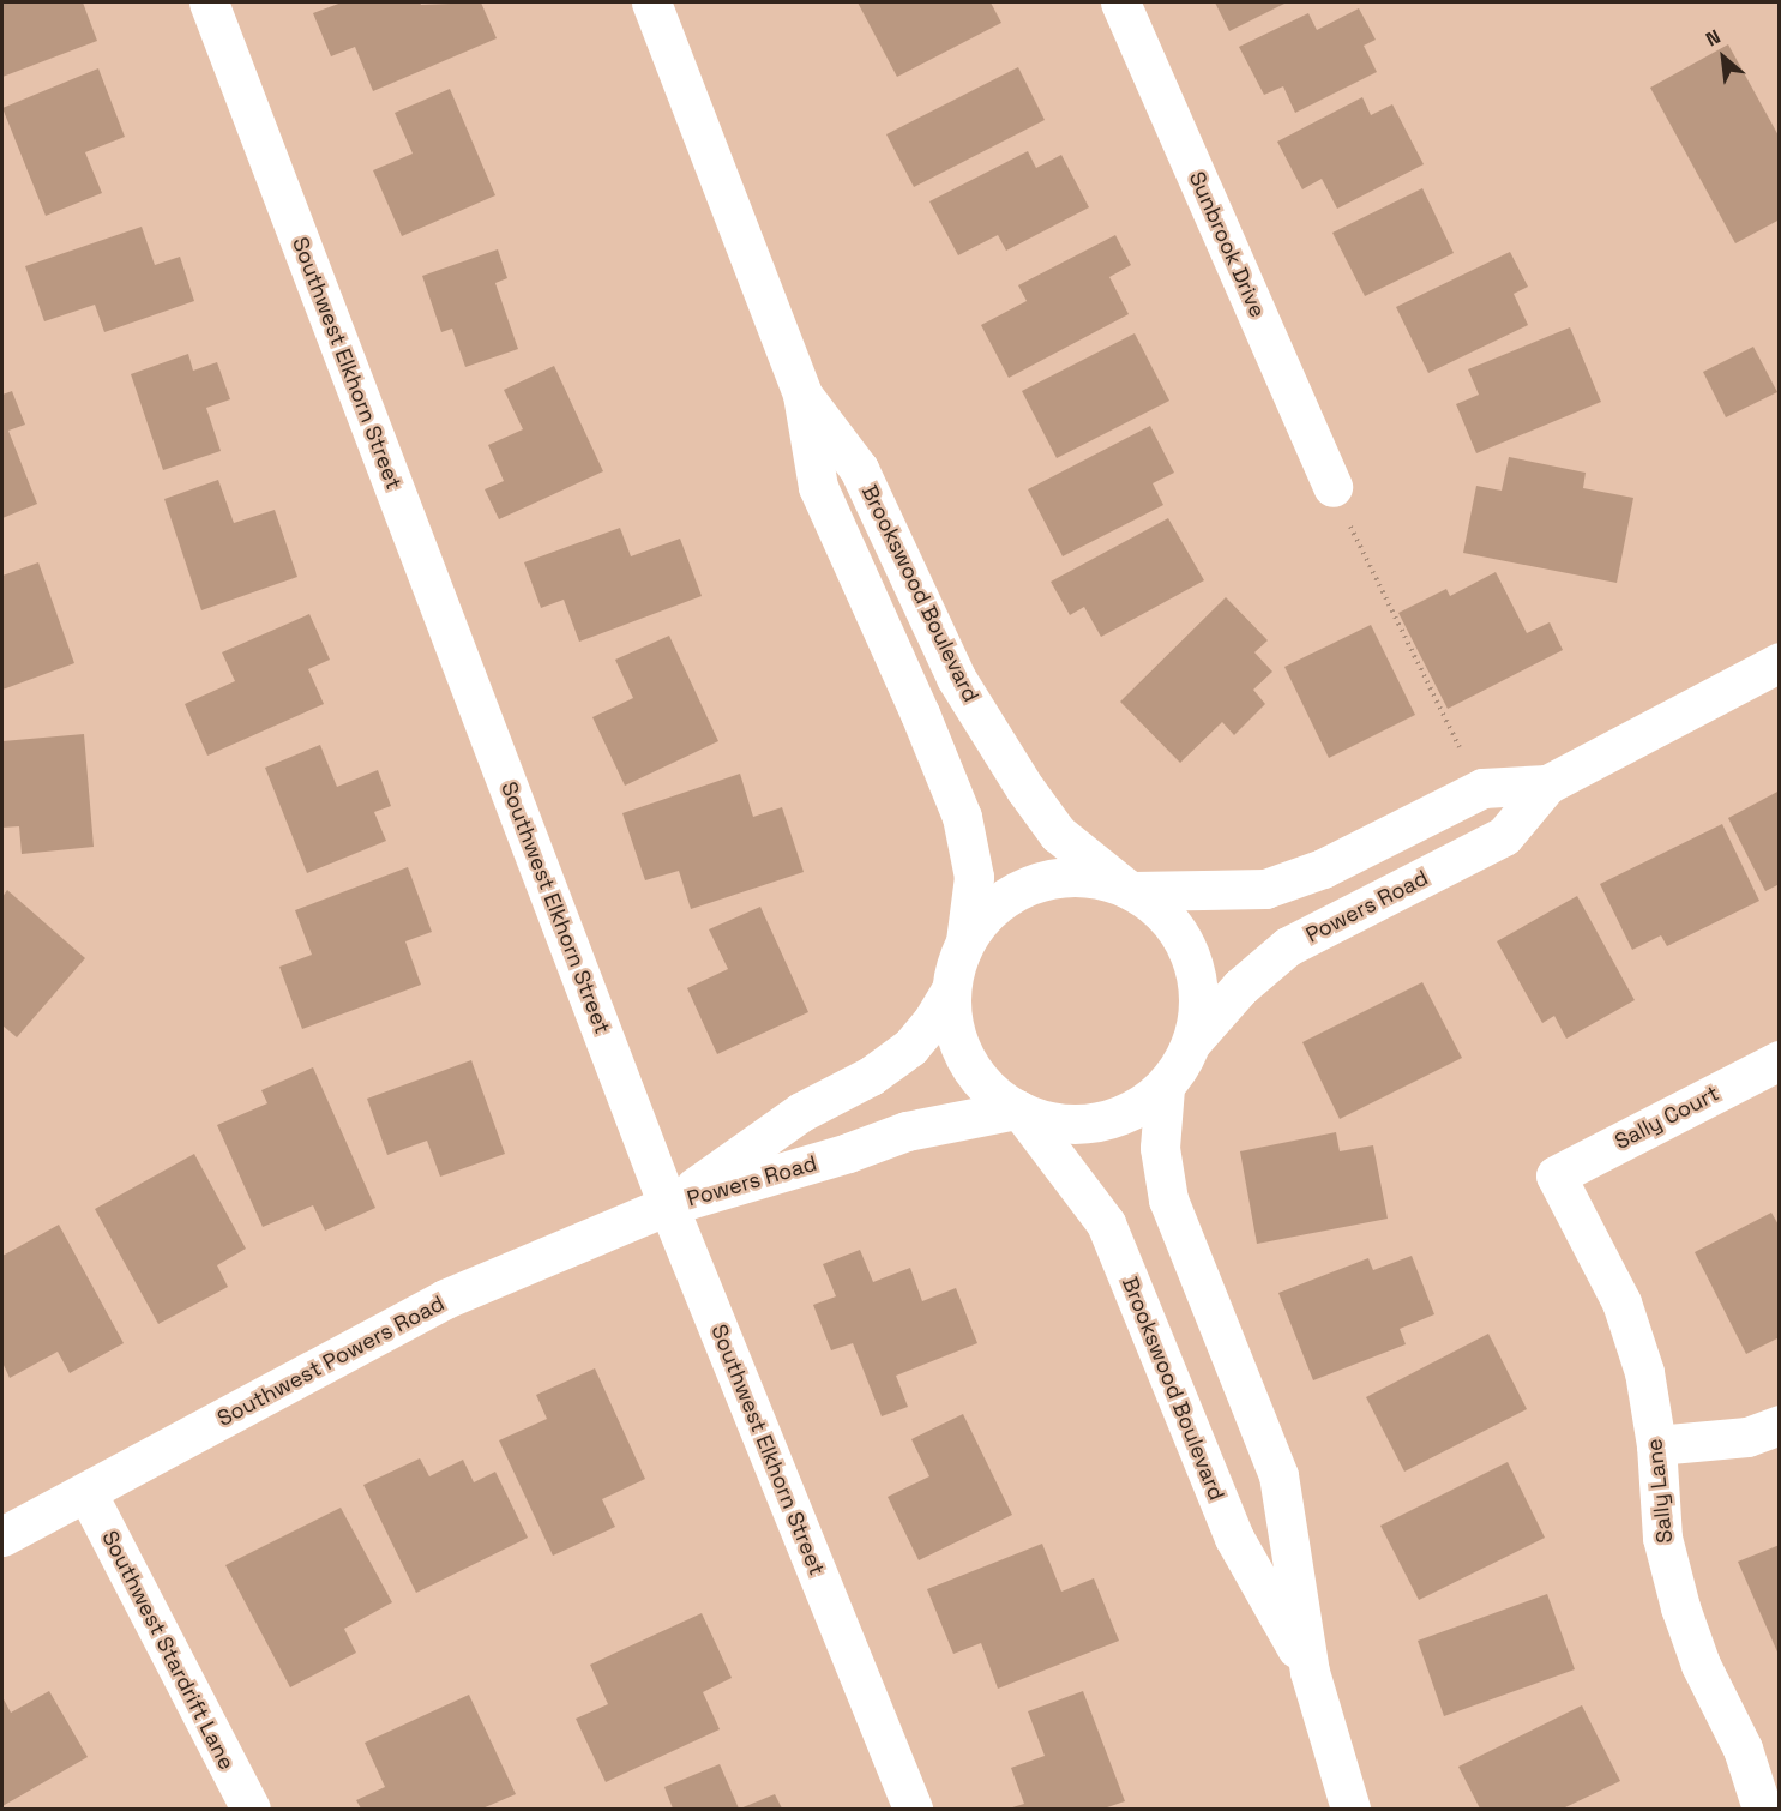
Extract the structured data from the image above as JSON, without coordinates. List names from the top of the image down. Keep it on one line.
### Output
{"streets":{"street":["Sunbrook Drive","Southwest Elkhorn Street","Brookswood Boulevard","Powers Road","Sally Court","Southwest Powers Road","Sally Lane","Southwest Stardrift Lane"]},"crossings":[["Southwest Elkhorn Street","Powers Road"],["Southwest Elkhorn Street","Southwest Powers Road"],["Brookswood Boulevard","Powers Road"],["Powers Road","Southwest Powers Road"],["Sally Court","Sally Lane"],["Southwest Powers Road","Southwest Stardrift Lane"]],"north":"top left"}
